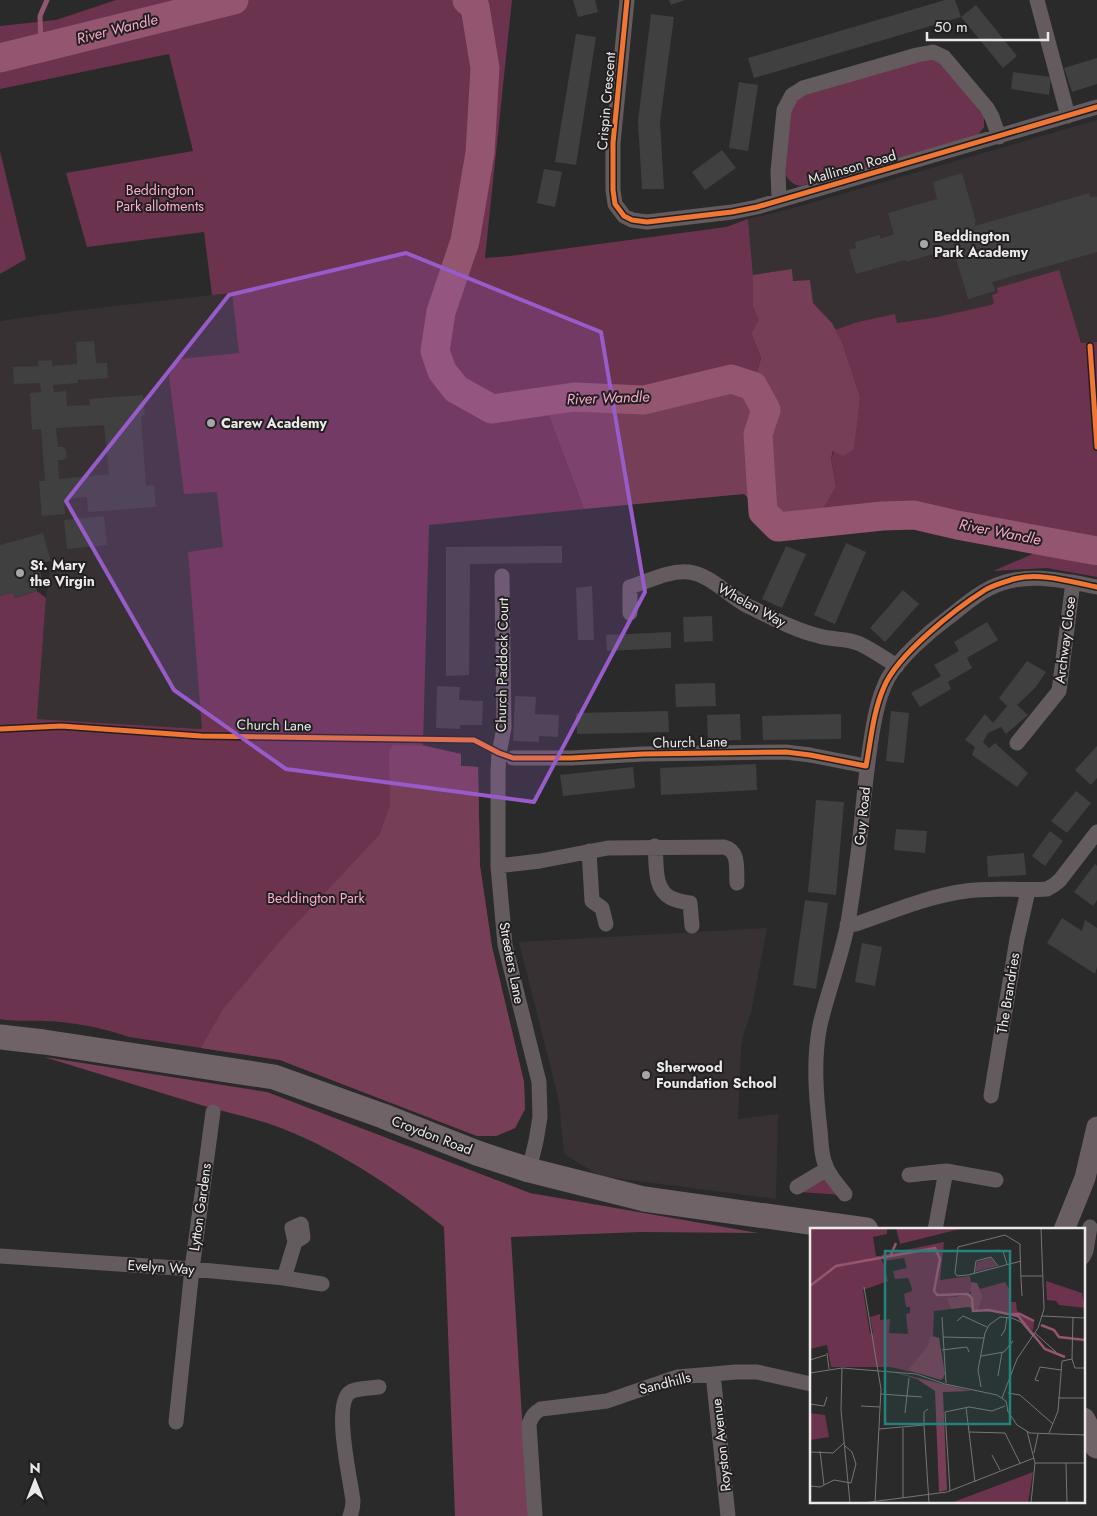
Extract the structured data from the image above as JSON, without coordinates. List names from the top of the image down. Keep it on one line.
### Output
{"streets":{"highway":["Croydon Road"],"street":["Crispin Crescent","Mallinson Road","Whelan Way","Archway Close","Church Paddock Court","Church Lane","Guy Road","Streeters Lane","The Brandries","Lytton Gardens","Evelyn Way","Sandhills","Royston Avenue"]},"crossings":[["Crispin Crescent","Mallinson Road"],["Whelan Way","Guy Road"],["Archway Close","Guy Road"],["Church Paddock Court","Streeters Lane"],["Church Lane","Guy Road"],["Streeters Lane","Croydon Road"],["Lytton Gardens","Evelyn Way"],["Sandhills","Royston Avenue"]],"water":["River Wandle"],"parks":["Beddington Park allotments","Beddington Park"],"places":["Beddington Park Academy","Carew Academy","St. Mary the Virgin","Sherwood Foundation School"],"scale_bar":"50 m","north":"top"}
